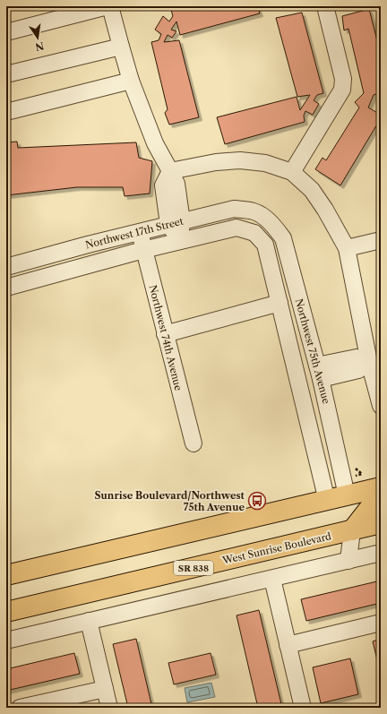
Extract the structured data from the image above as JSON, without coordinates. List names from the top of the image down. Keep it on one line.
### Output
{"streets":{"highway":["West Sunrise Boulevard","SR 838"],"street":["Northwest 17th Street","Northwest 74th Avenue","Northwest 75th Avenue"]},"crossings":[["Northwest 17th Street","Northwest 74th Avenue"],["Northwest 17th Street","Northwest 75th Avenue"]],"places":{"bus stop":["Sunrise Boulevard/Northwest 75th Avenue"]},"north":"bottom"}
